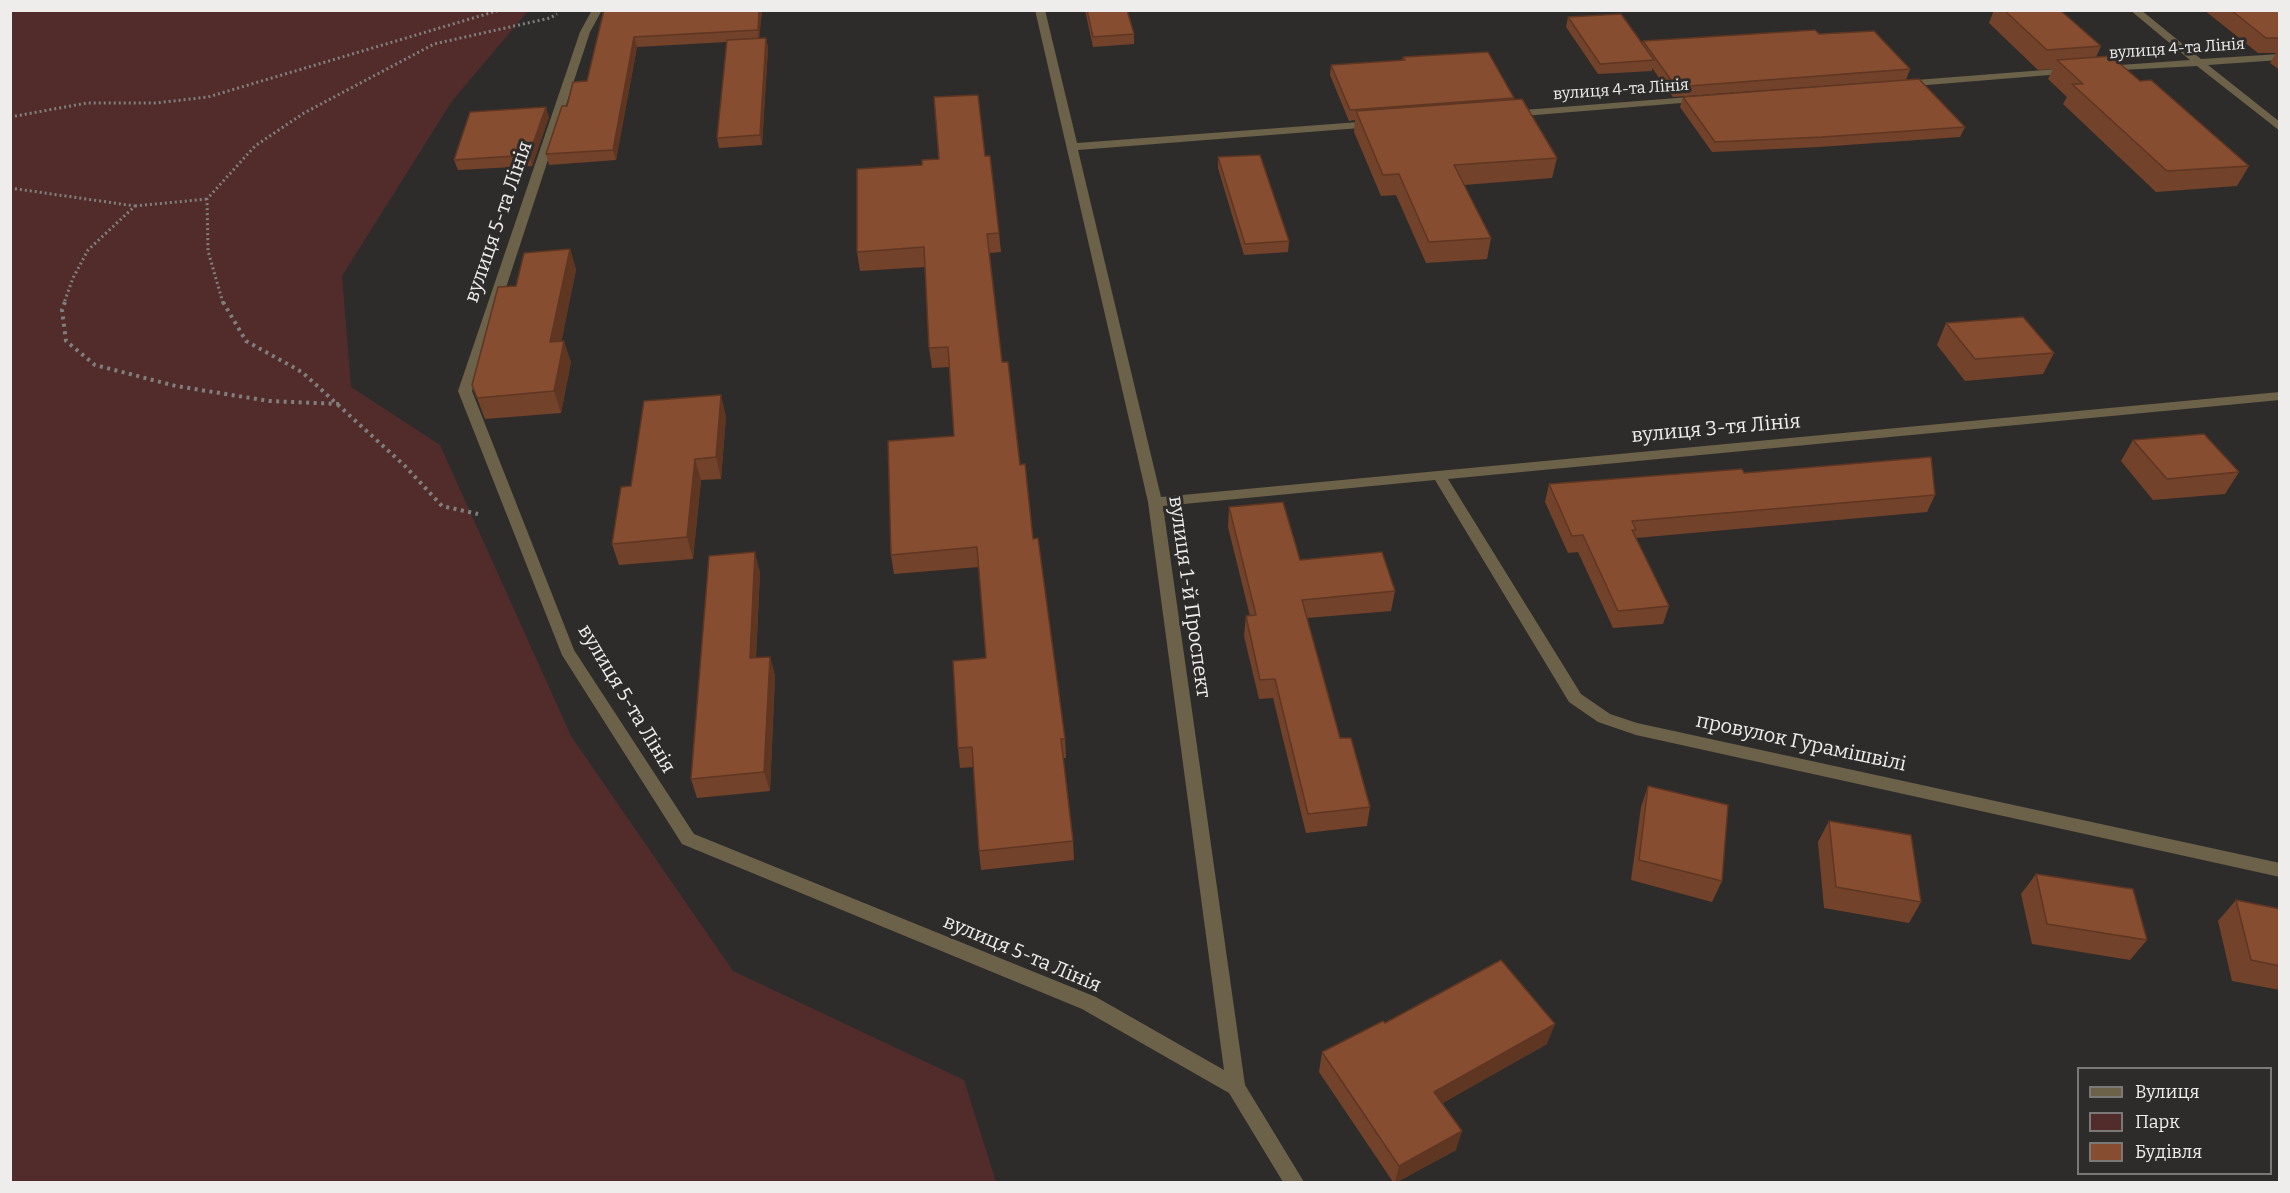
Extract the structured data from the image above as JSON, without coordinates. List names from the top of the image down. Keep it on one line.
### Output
{"streets":{"street":["вулиця 4-та Лінія","вулиця 5-та Лінія","вулиця 3-тя Лінія","вулиця 1-й Проспект","провулок Гурамішвілі"]},"crossings":[["вулиця 5-та Лінія","вулиця 1-й Проспект"],["вулиця 3-тя Лінія","вулиця 1-й Проспект"],["вулиця 3-тя Лінія","провулок Гурамішвілі"]],"legend":["Вулиця","Парк","Будівля"]}
